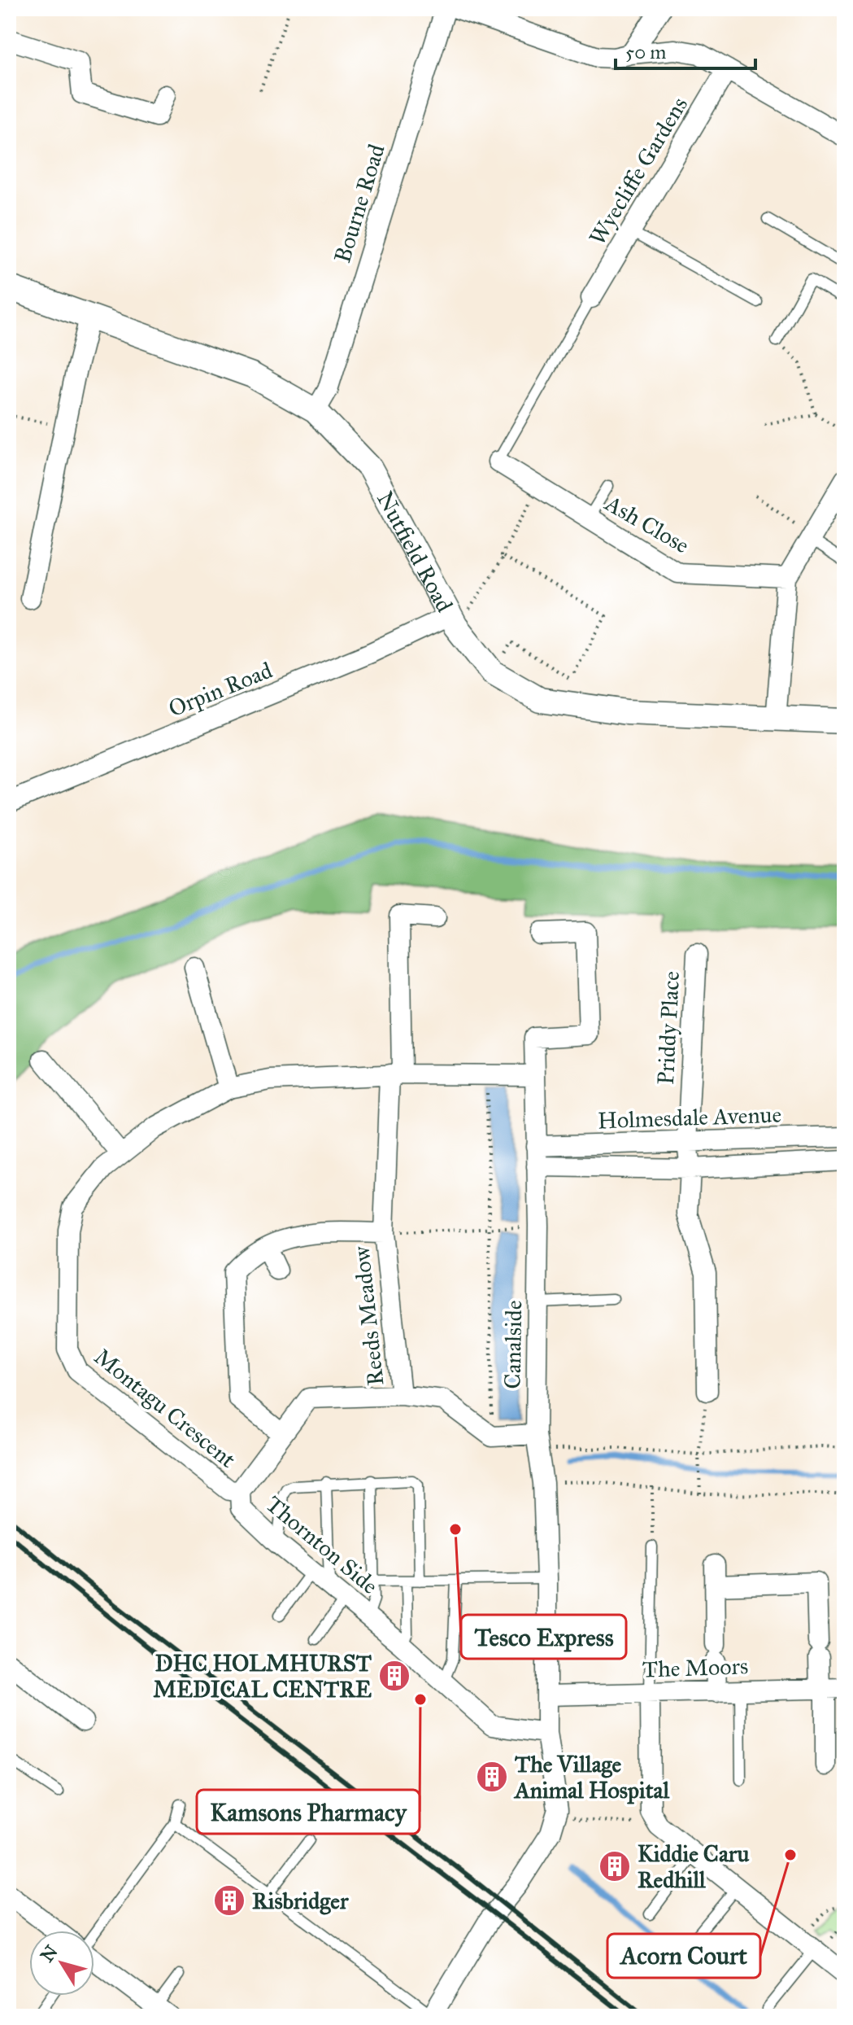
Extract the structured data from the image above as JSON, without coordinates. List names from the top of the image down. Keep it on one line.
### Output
{"streets":{"street":["Wyecliffe Gardens","Bourne Road","Ash Close","Nutfield Road","Orpin Road","Priddy Place","Holmesdale Avenue","Reeds Meadow","Canalside","Montagu Crescent","Thornton Side","The Moors"]},"crossings":[["Bourne Road","Nutfield Road"],["Nutfield Road","Orpin Road"],["Priddy Place","Holmesdale Avenue"],["Holmesdale Avenue","Canalside"],["Reeds Meadow","Thornton Side"],["Canalside","Thornton Side"],["Canalside","The Moors"],["Montagu Crescent","Thornton Side"]],"places":{"other":["Tesco Express","Kamsons Pharmacy","Acorn Court"],"building":["DHC HOLMHURST MEDICAL CENTRE","The Village Animal Hospital","Kiddie Caru Redhill","Risbridger"]},"scale_bar":"50 m","north":"top left"}
